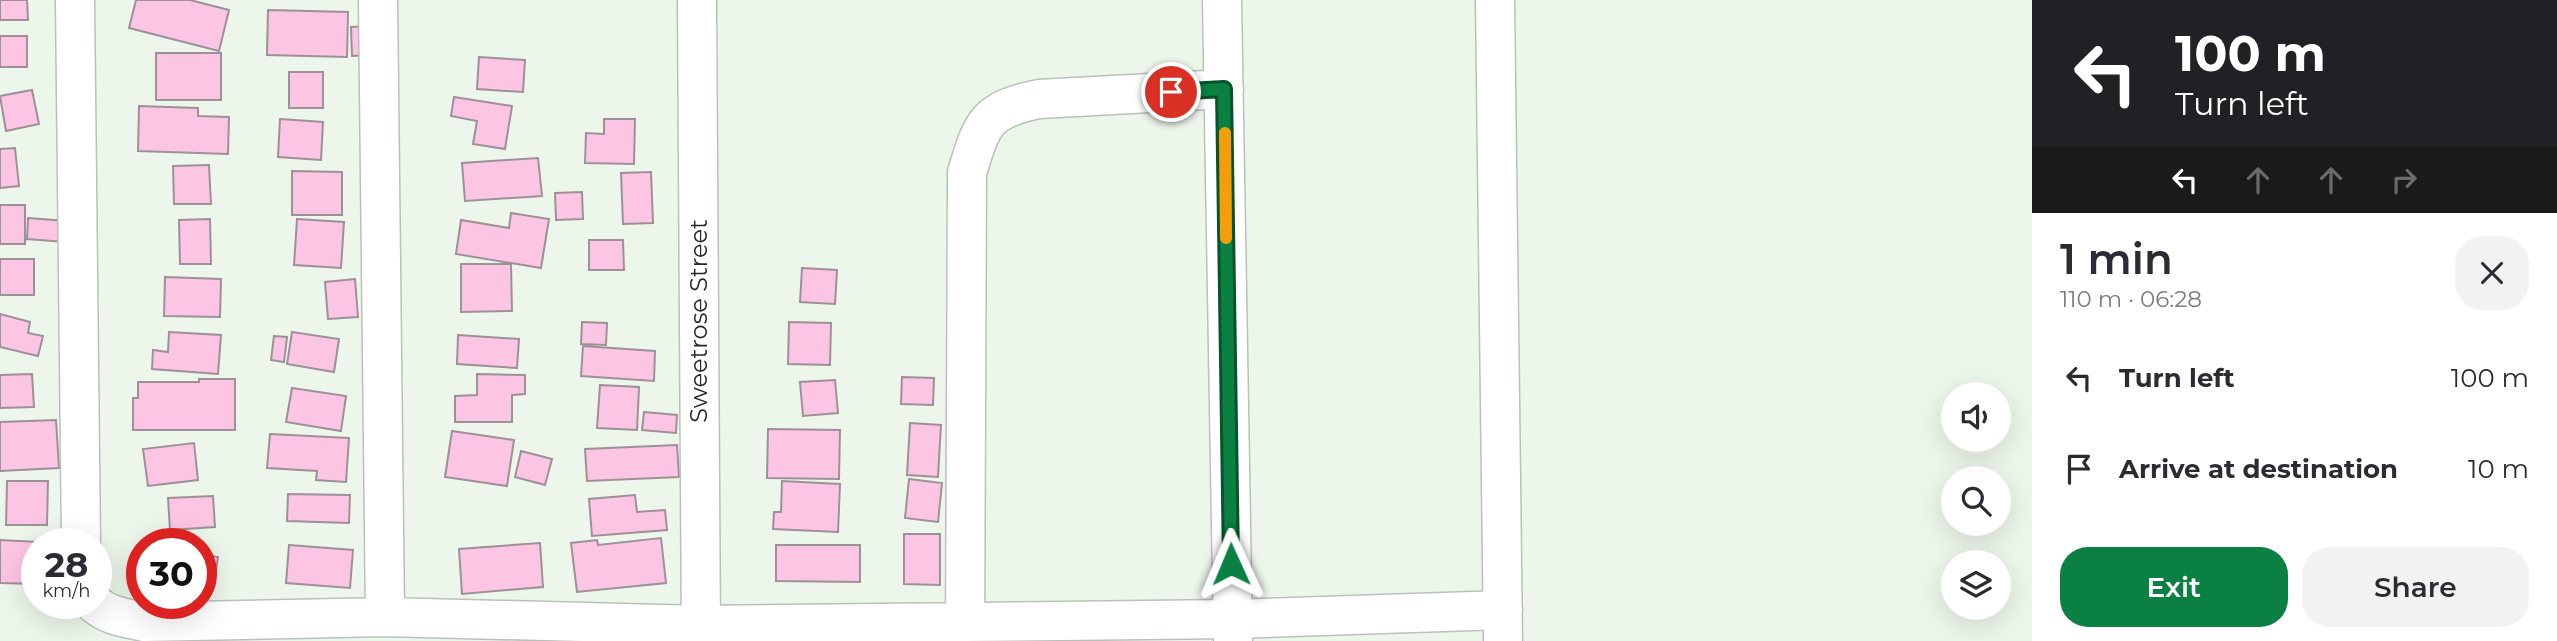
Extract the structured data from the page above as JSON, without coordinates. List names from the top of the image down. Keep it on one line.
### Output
{"streets":{"street":["Sweetrose Street"]},"page":{"turn":["100 m","Turn left"],"heading":["1 min","110 m · 06:28"],"list":[{"name":"Turn left","value":"100 m"},{"name":"Arrive at destination","value":"10 m"}],"speed":"28 km/h","limit":"30","buttons":["Exit","Share"]}}
